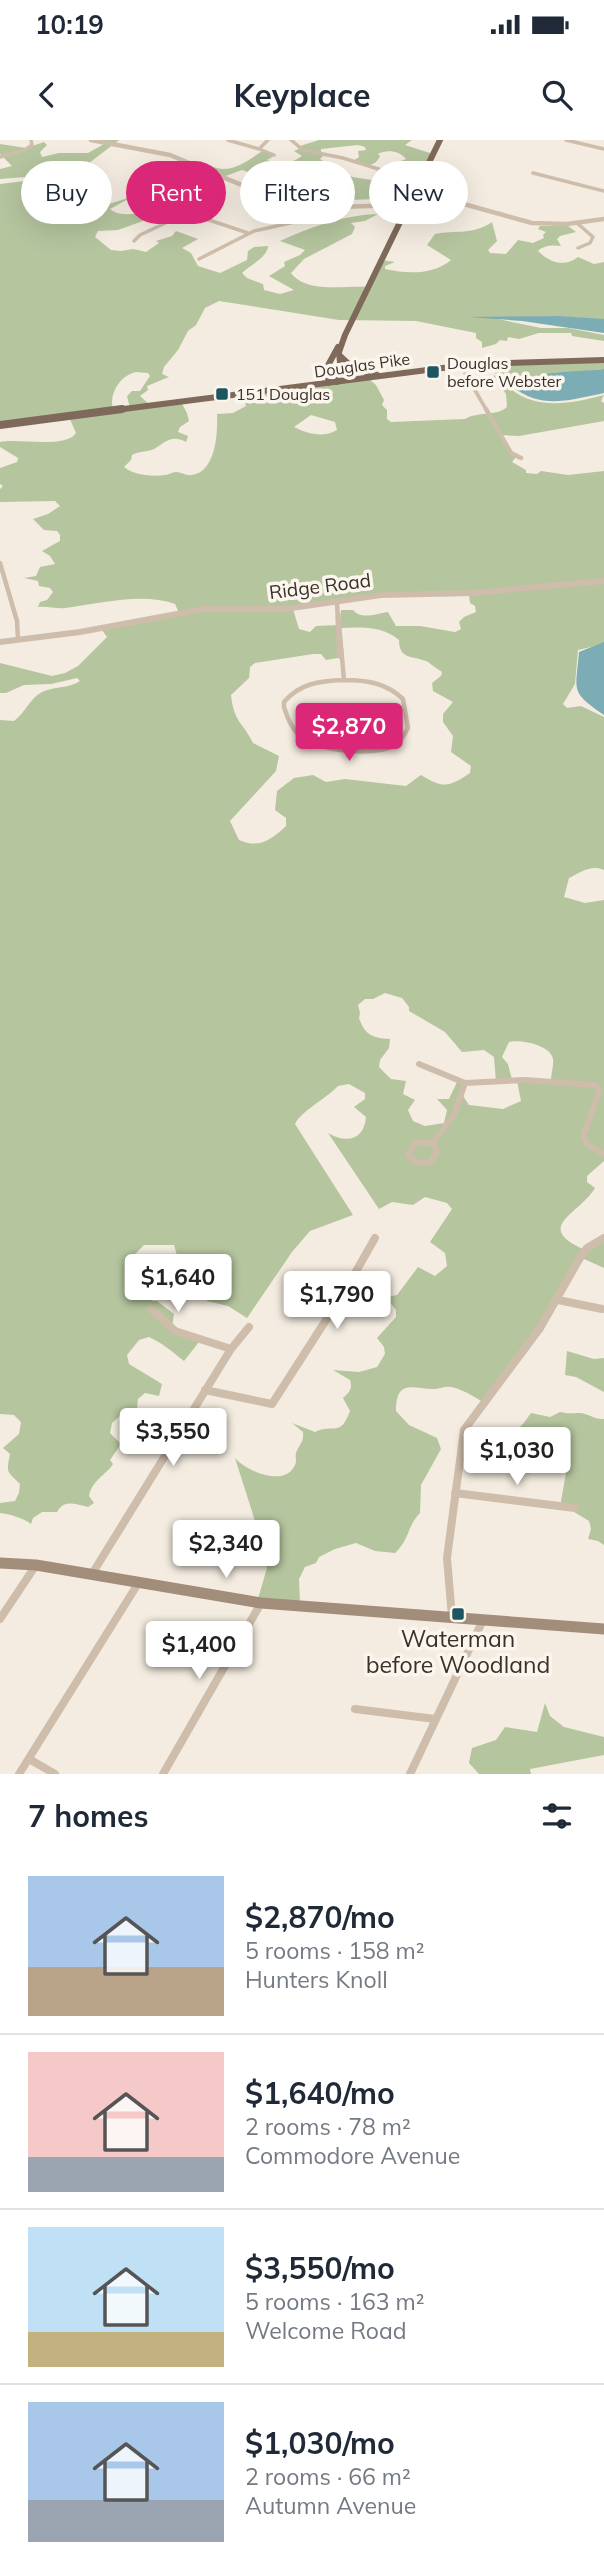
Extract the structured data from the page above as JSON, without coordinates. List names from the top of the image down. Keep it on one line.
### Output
{"streets":{"main road":["Douglas Pike"],"street":["Ridge Road"]},"places":{"transit":["Douglas before Webster","151 Douglas","Waterman before Woodland"]},"page":{"status":"10:19","header":"Keyplace","chip":["Buy","Rent","Filters","New"],"price":["$2,870","$1,640","$1,790","$3,550","$1,030","$2,340","$1,400"],"heading":"7 homes","list":[{"name":"$2,870/mo","note":"5 rooms · 158 m² · Hunters Knoll"},{"name":"$1,640/mo","note":"2 rooms · 78 m² · Commodore Avenue"},{"name":"$3,550/mo","note":"5 rooms · 163 m² · Welcome Road"},{"name":"$1,030/mo","note":"2 rooms · 66 m² · Autumn Avenue"}]}}
